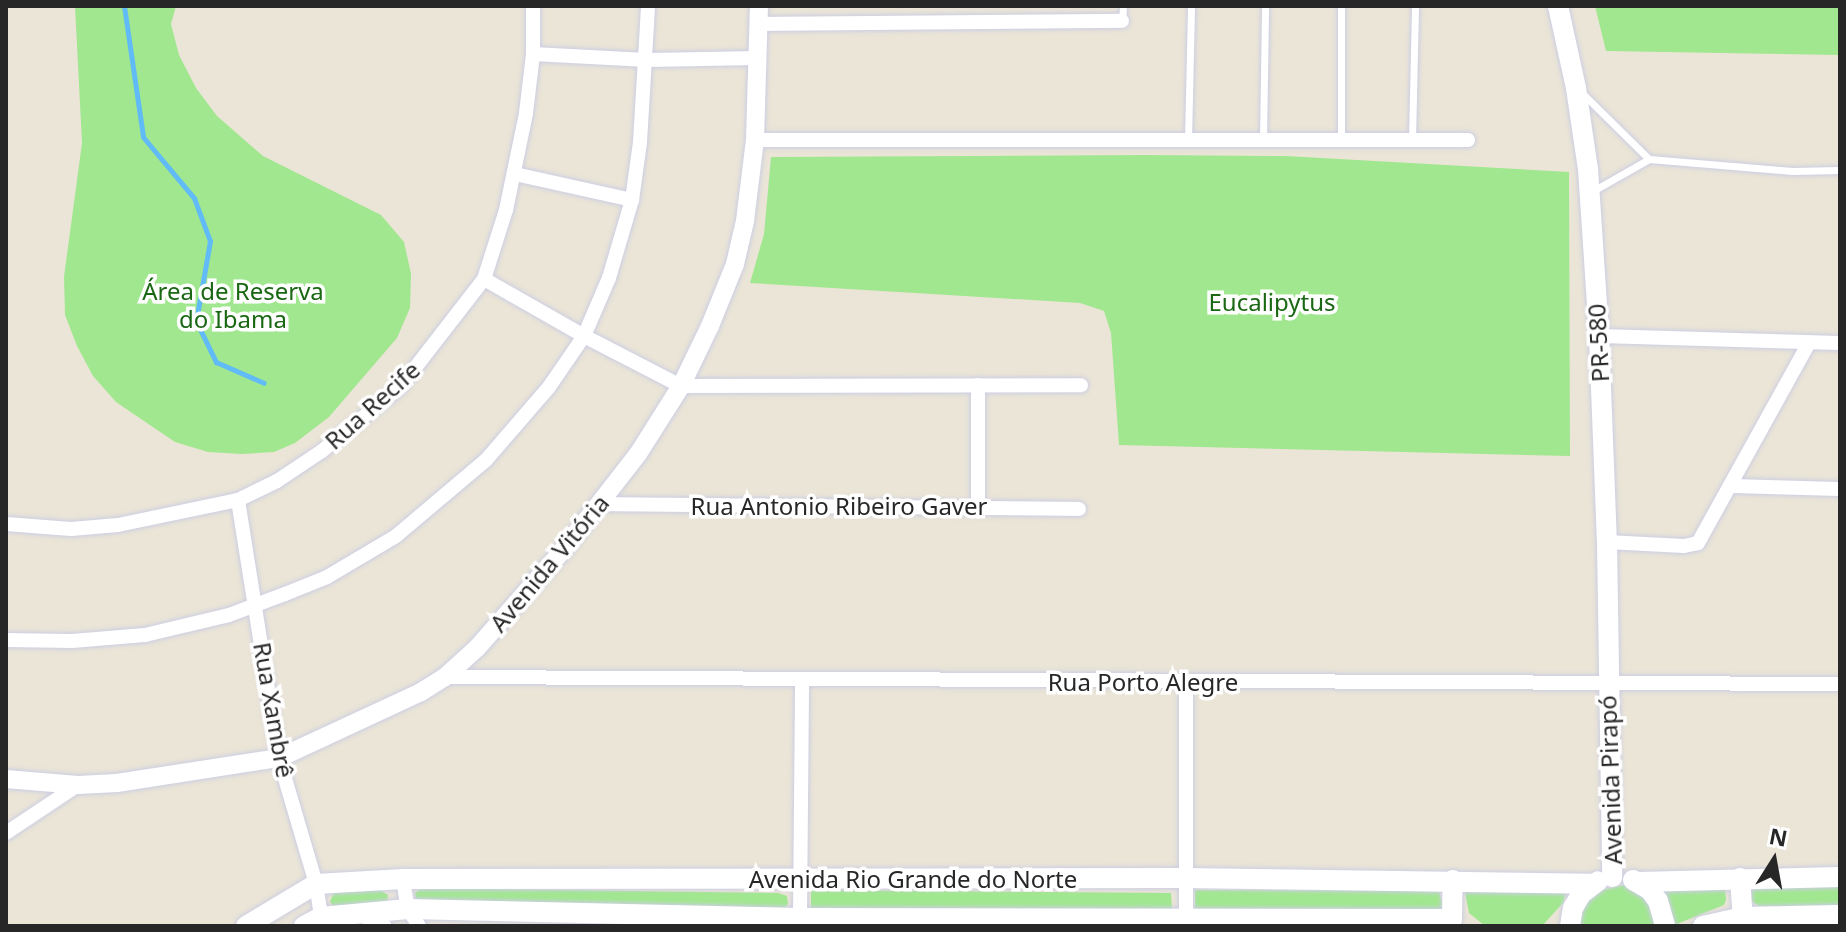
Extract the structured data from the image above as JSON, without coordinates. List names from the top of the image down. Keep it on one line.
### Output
{"streets":{"main road":["PR-580","Avenida Pirapó","Avenida Rio Grande do Norte"],"street":["Rua Recife","Rua Antonio Ribeiro Gaver","Avenida Vitória","Rua Porto Alegre","Rua Xambrê"]},"crossings":[["PR-580","Rua Porto Alegre"],["PR-580","Avenida Pirapó"],["Rua Recife","Rua Xambrê"],["Rua Antonio Ribeiro Gaver","Avenida Vitória"],["Avenida Vitória","Rua Porto Alegre"],["Avenida Vitória","Rua Xambrê"],["Rua Porto Alegre","Avenida Pirapó"],["Rua Xambrê","Avenida Rio Grande do Norte"]],"parks":["Área de Reserva do Ibama","Eucalipytus"],"north":"top"}
